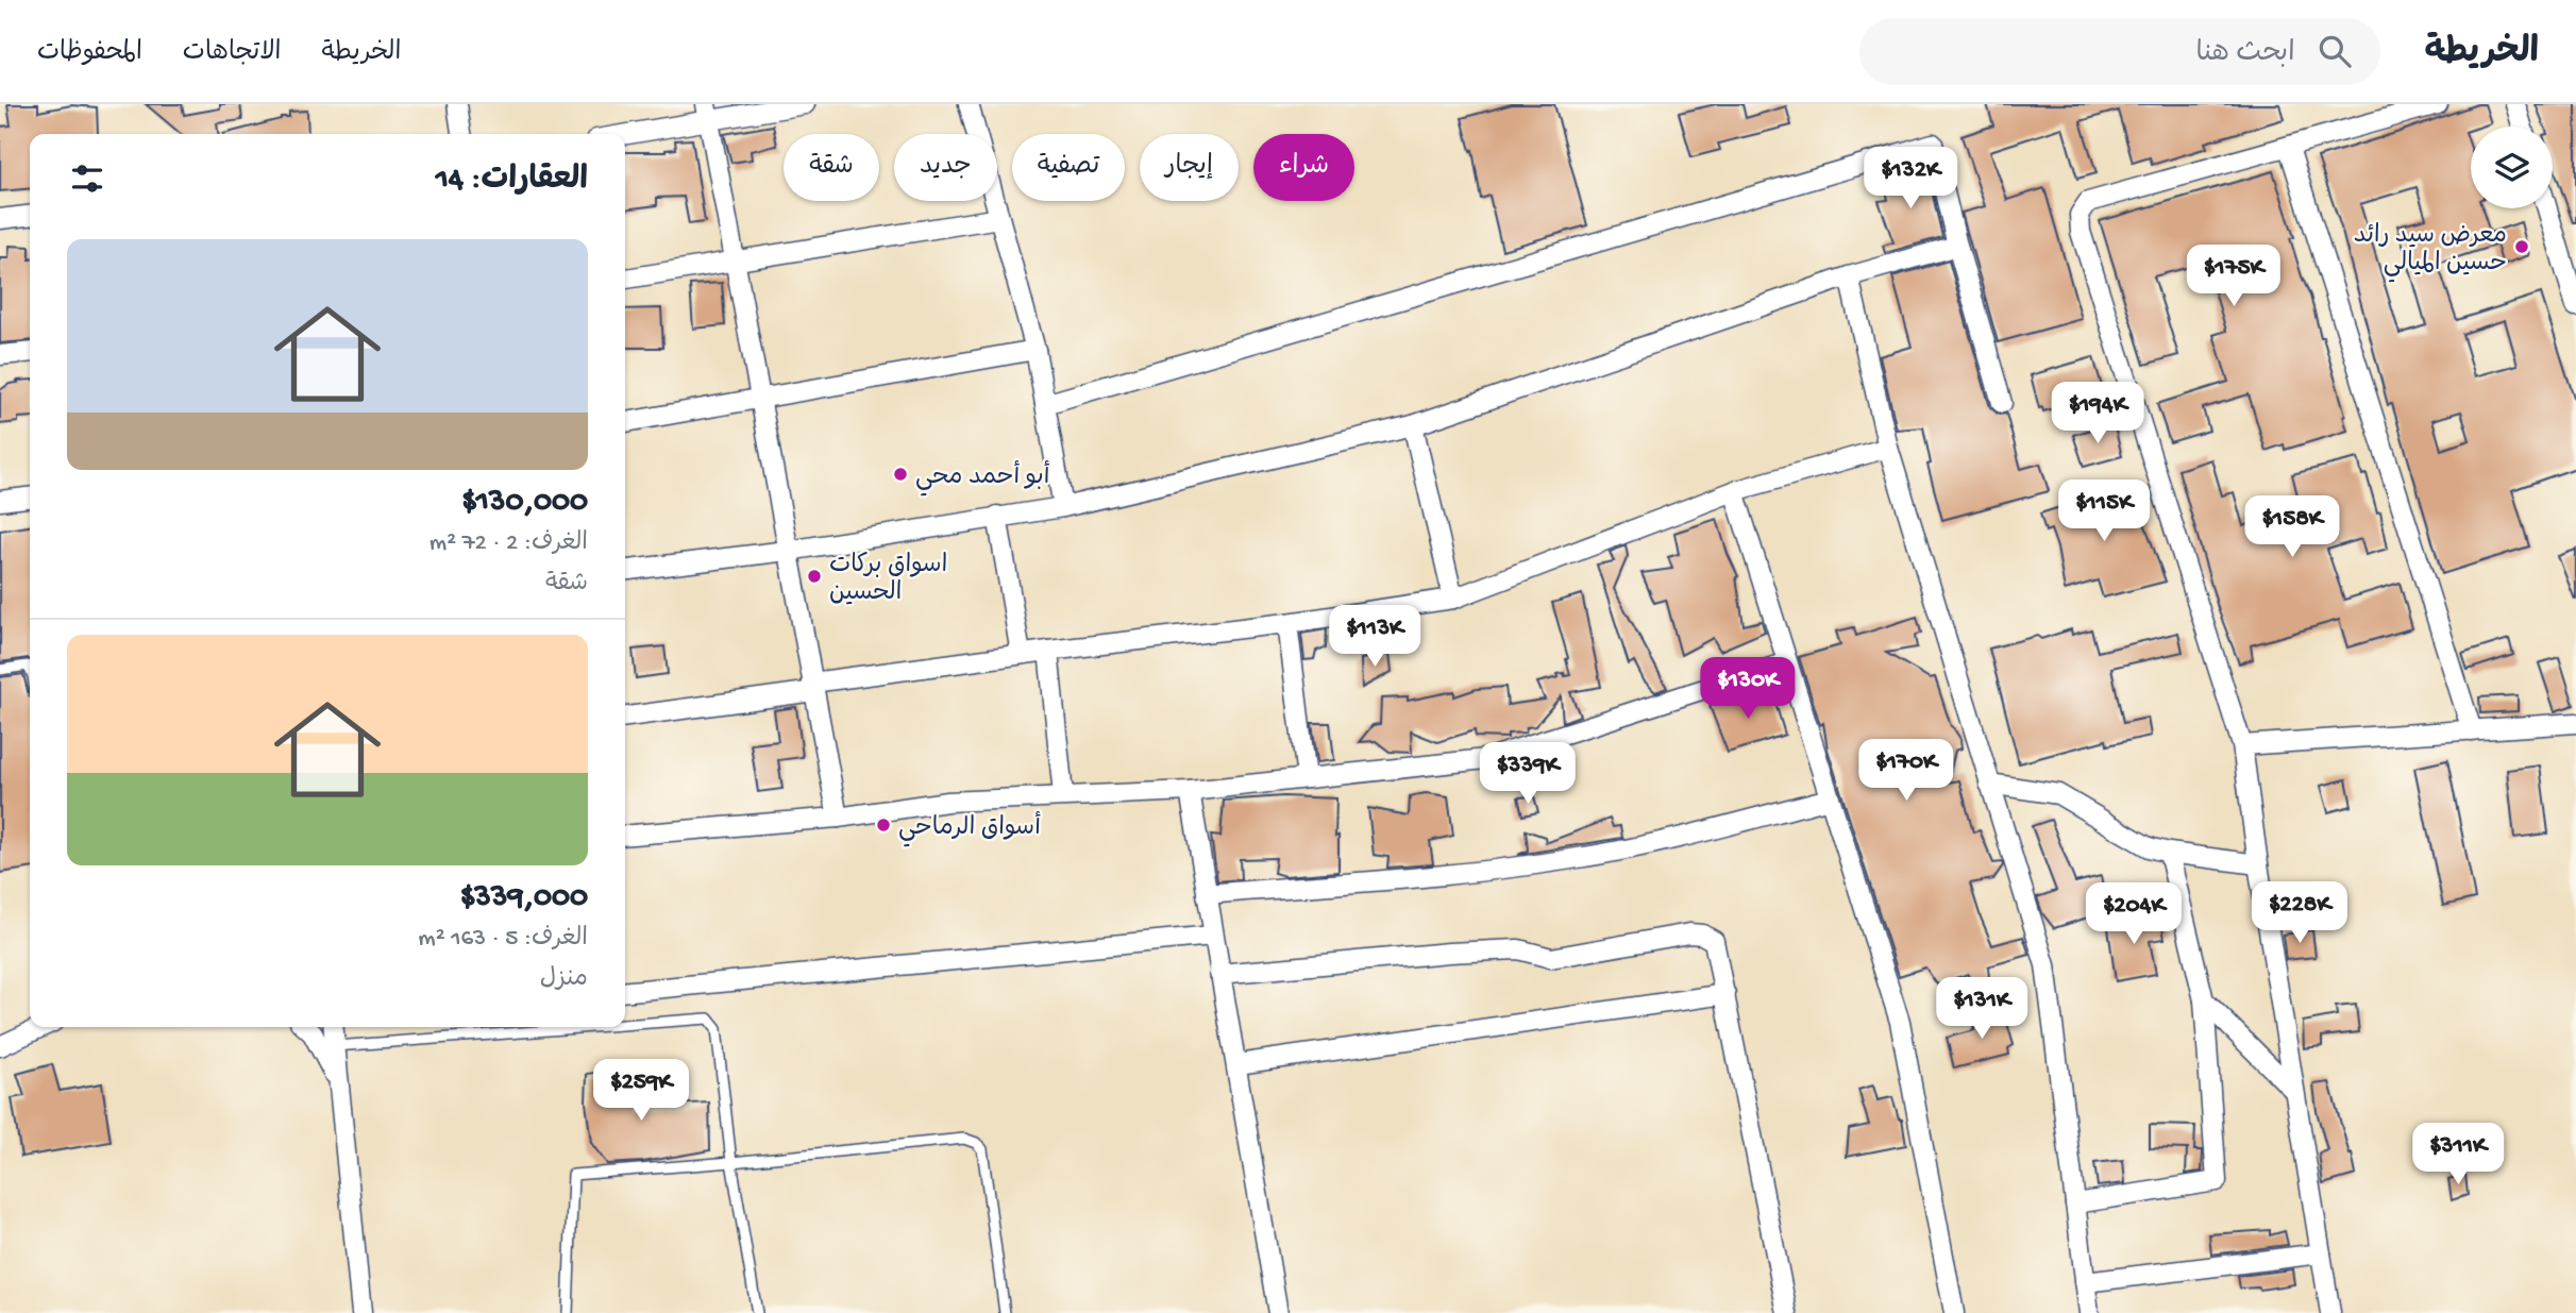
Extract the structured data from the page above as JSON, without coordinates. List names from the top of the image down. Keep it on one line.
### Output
{"places":["معرض سيد رائد حسين الميالي","أبو أحمد محي","اسواق بركات الحسين","أسواق الرماحي"],"page":{"header":"الخريطة","search":"ابحث هنا","nav":["الخريطة","الاتجاهات","المحفوظات"],"chip":["شراء","إيجار","تصفية","جديد","شقة"],"heading":"العقارات: 14","price":["$132K","$175K","$194K","$115K","$158K","$113K","$130K","$170K","$339K","$228K","$204K","$131K","$259K","$311K"],"list":[{"name":"$130,000","note":"الغرف: 2 · 72 m² · شقة"},{"name":"$339,000","note":"الغرف: 5 · 163 m² · منزل"}]}}
